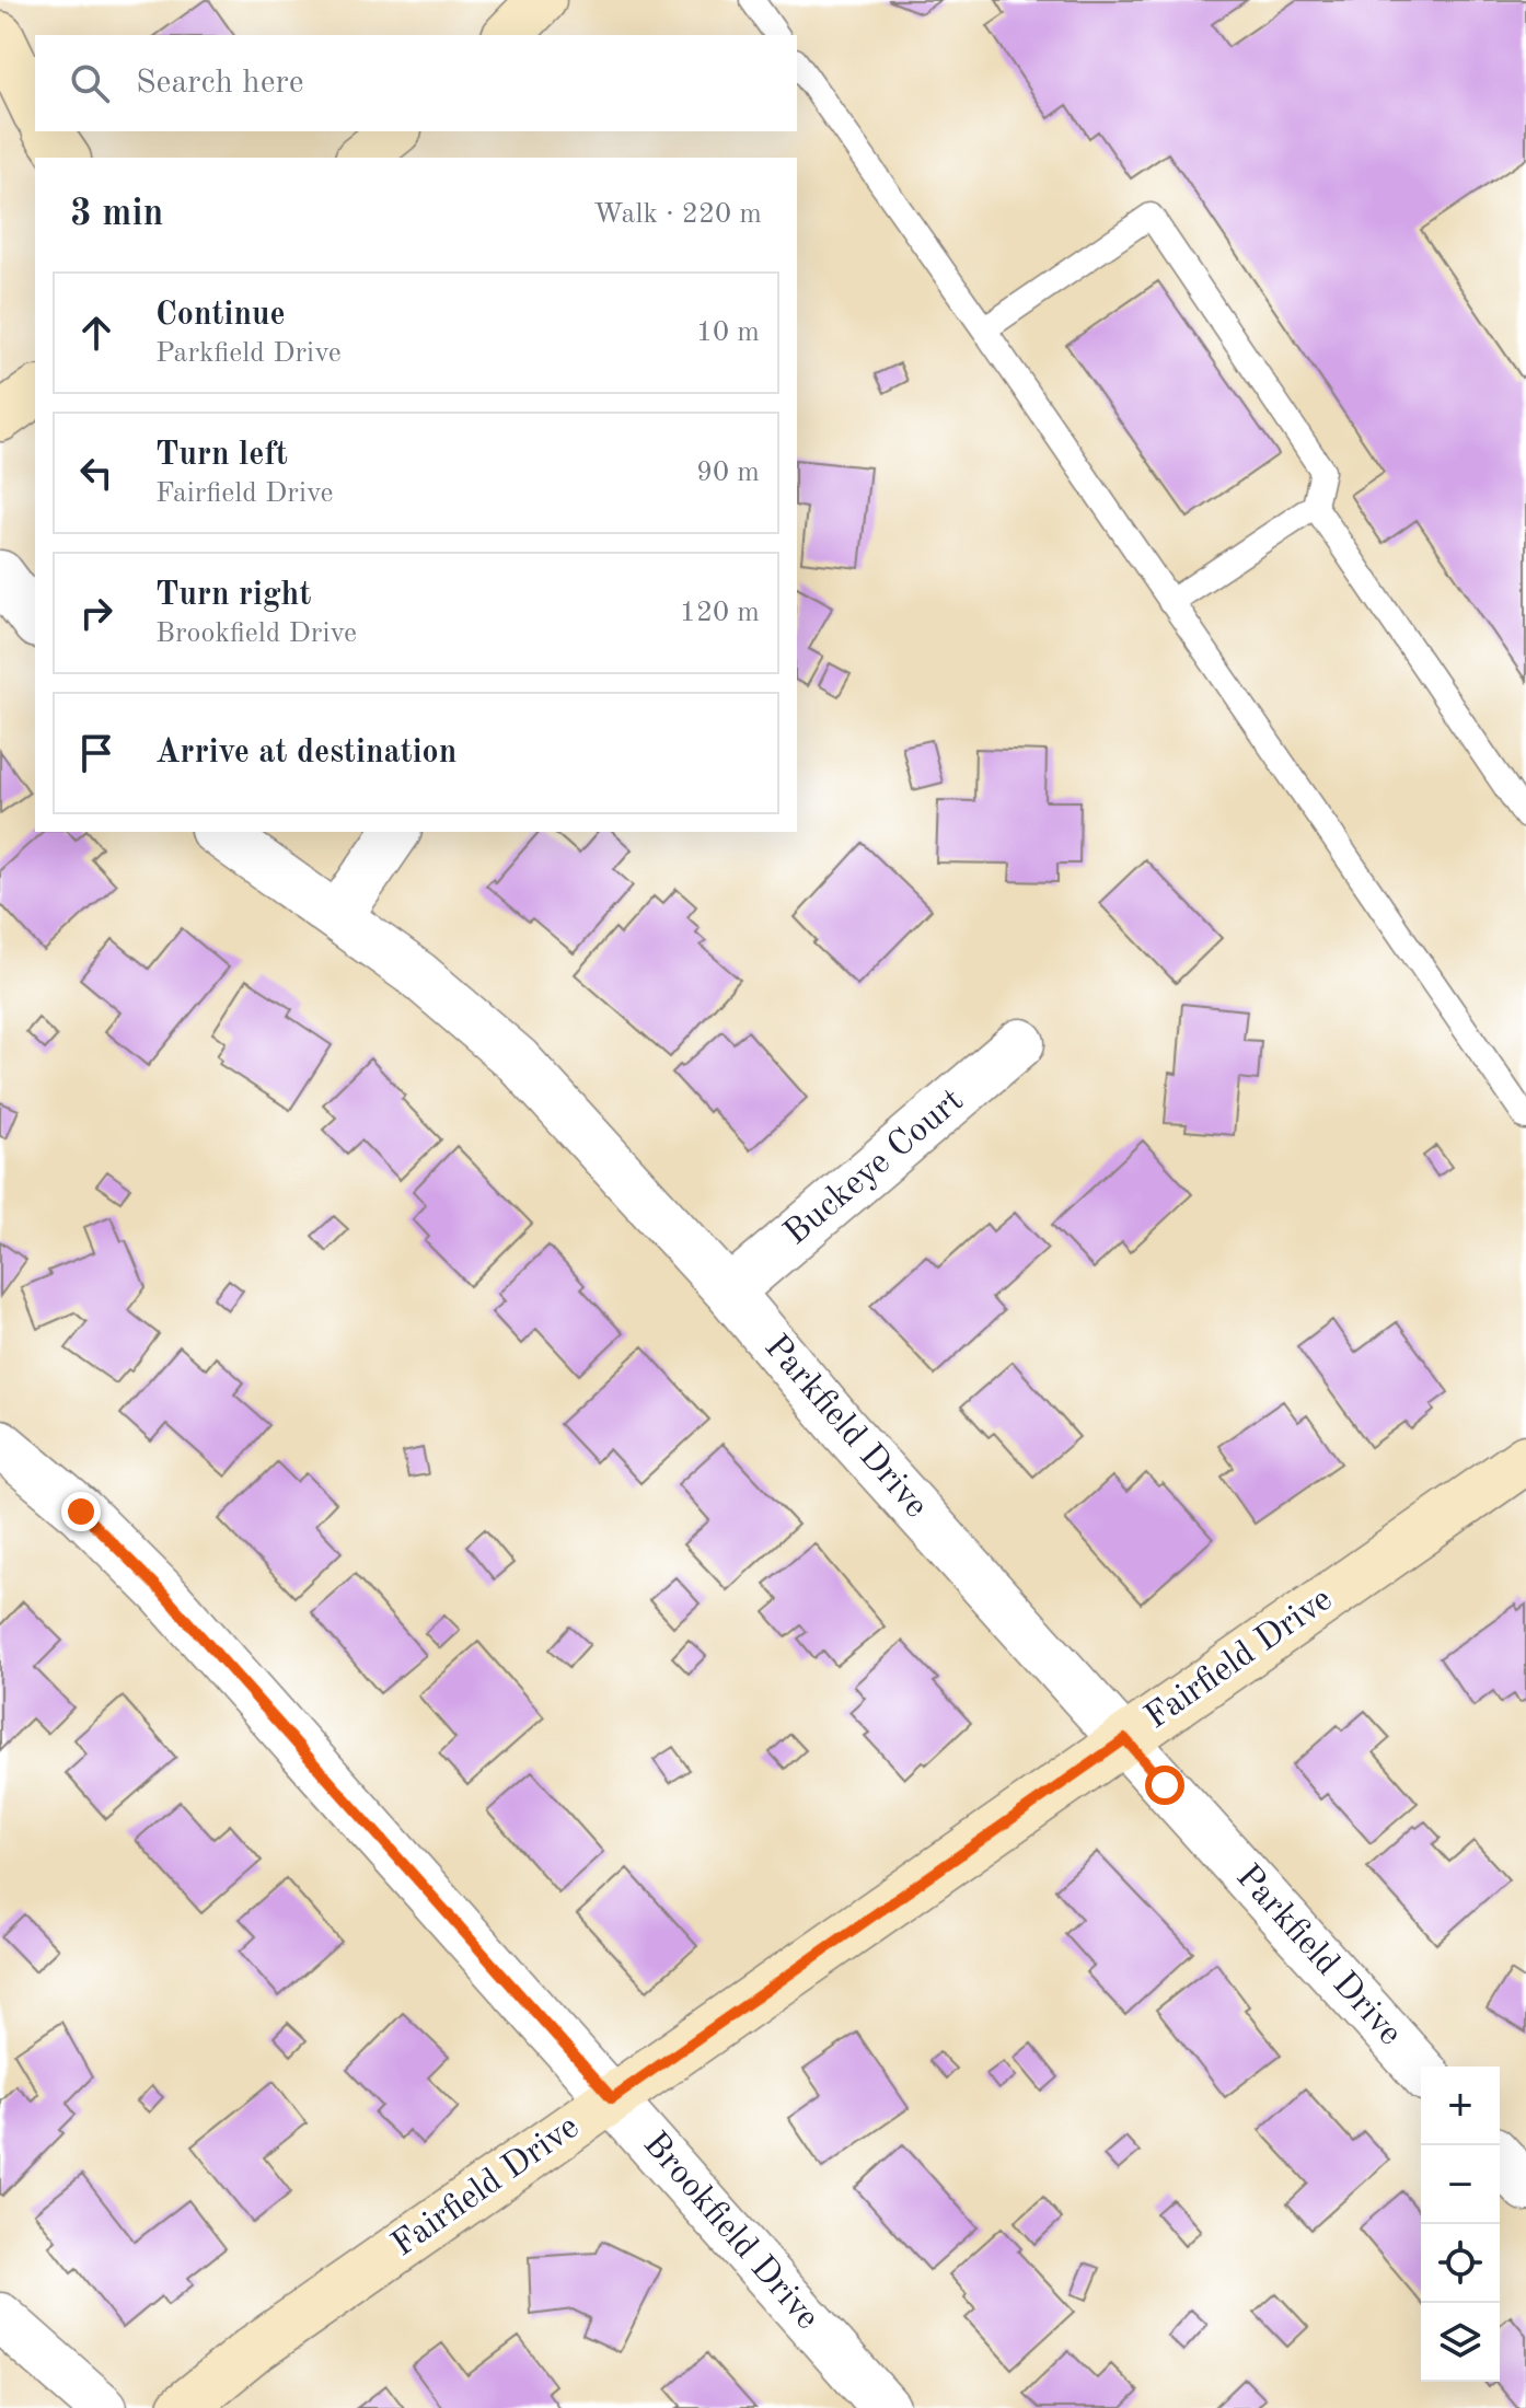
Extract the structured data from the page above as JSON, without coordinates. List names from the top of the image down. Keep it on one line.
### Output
{"streets":{"street":["Buckeye Court","Parkfield Drive","Fairfield Drive","Brookfield Drive"]},"crossings":[["Buckeye Court","Parkfield Drive"],["Parkfield Drive","Fairfield Drive"],["Fairfield Drive","Brookfield Drive"]],"page":{"search":"Search here","heading":["3 min","Walk · 220 m"],"list":[["Continue","Parkfield Drive","10 m"],["Turn left","Fairfield Drive","90 m"],["Turn right","Brookfield Drive","120 m"],"Arrive at destination"],"map_buttons":["+","−"]}}
